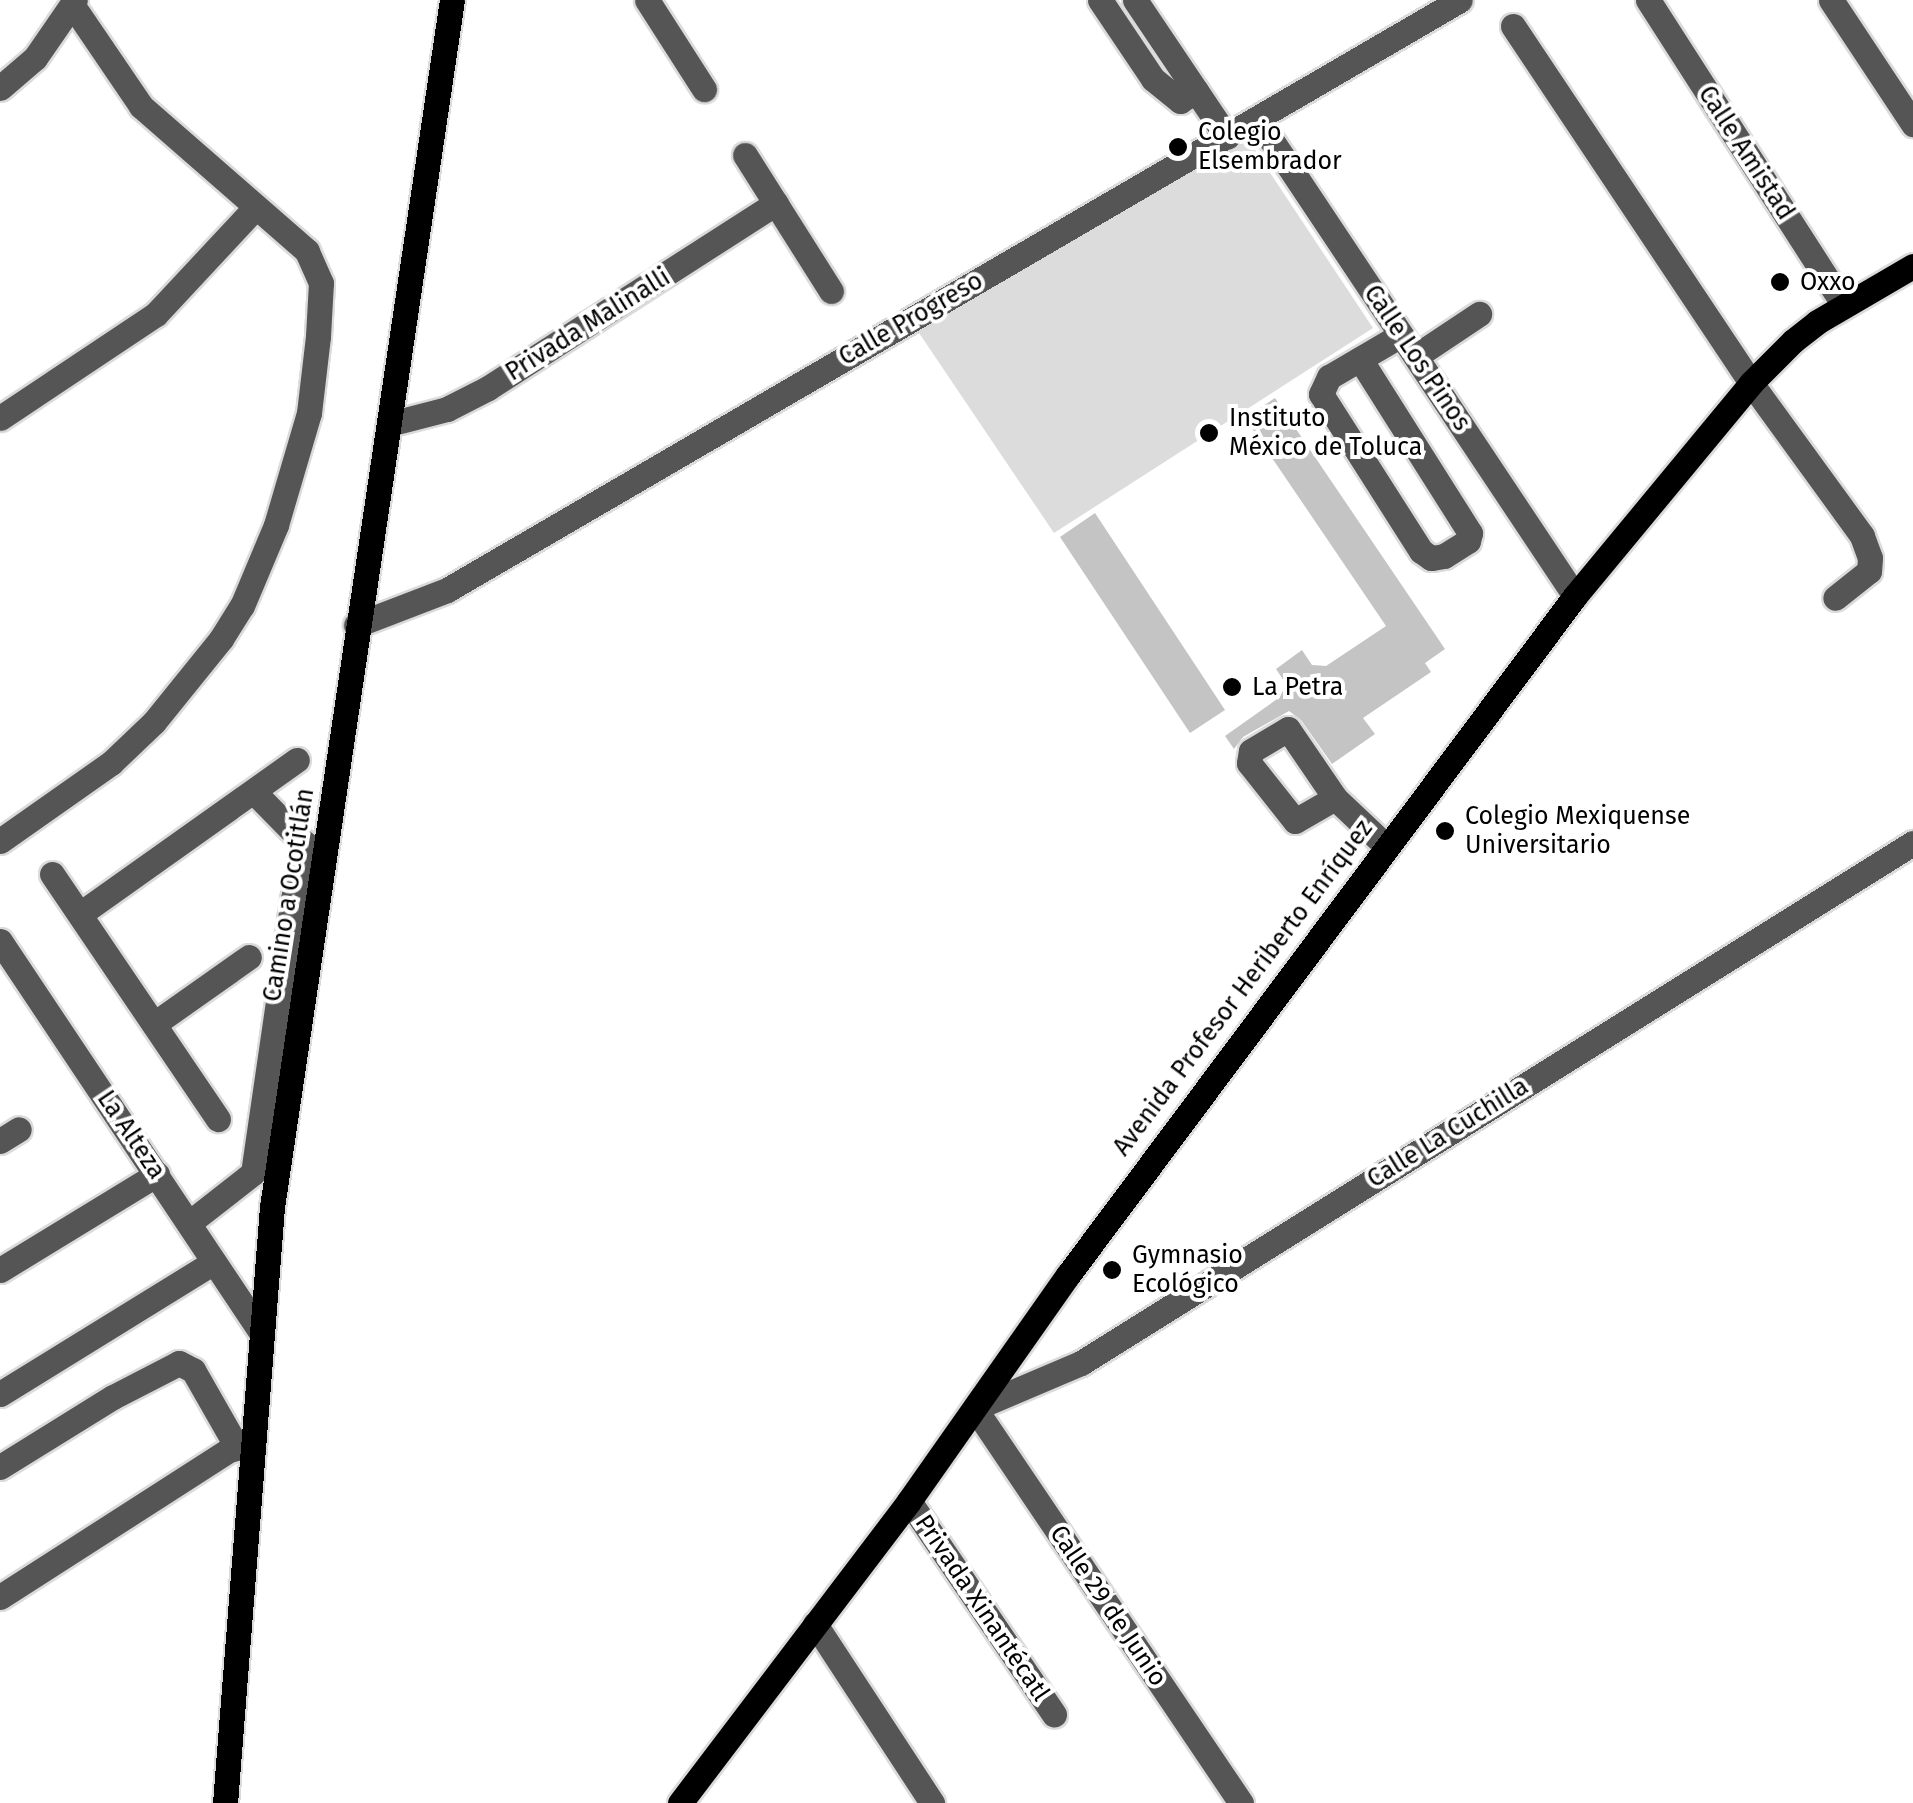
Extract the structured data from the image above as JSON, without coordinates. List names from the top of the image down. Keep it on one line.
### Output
{"streets":{"main road":["Camino a Ocotitlán","Avenida Profesor Heriberto Enríquez"],"street":["Calle Amistad","Calle Progreso","Privada Malinalli","Calle Los Pinos","Calle La Cuchilla","La Alteza","Calle 29 de Junio","Privada Xinantécatl"]},"crossings":[["Calle Amistad","Avenida Profesor Heriberto Enríquez"],["Calle Progreso","Calle Los Pinos"],["Calle Progreso","Camino a Ocotitlán"],["Privada Malinalli","Camino a Ocotitlán"],["Calle Los Pinos","Avenida Profesor Heriberto Enríquez"],["Camino a Ocotitlán","La Alteza"],["Avenida Profesor Heriberto Enríquez","Calle La Cuchilla"],["Avenida Profesor Heriberto Enríquez","Calle 29 de Junio"],["Avenida Profesor Heriberto Enríquez","Privada Xinantécatl"],["Calle La Cuchilla","Calle 29 de Junio"]],"places":["Colegio Elsembrador","Oxxo","Instituto México de Toluca","La Petra","Colegio Mexiquense Universitario","Gymnasio Ecológico"]}
